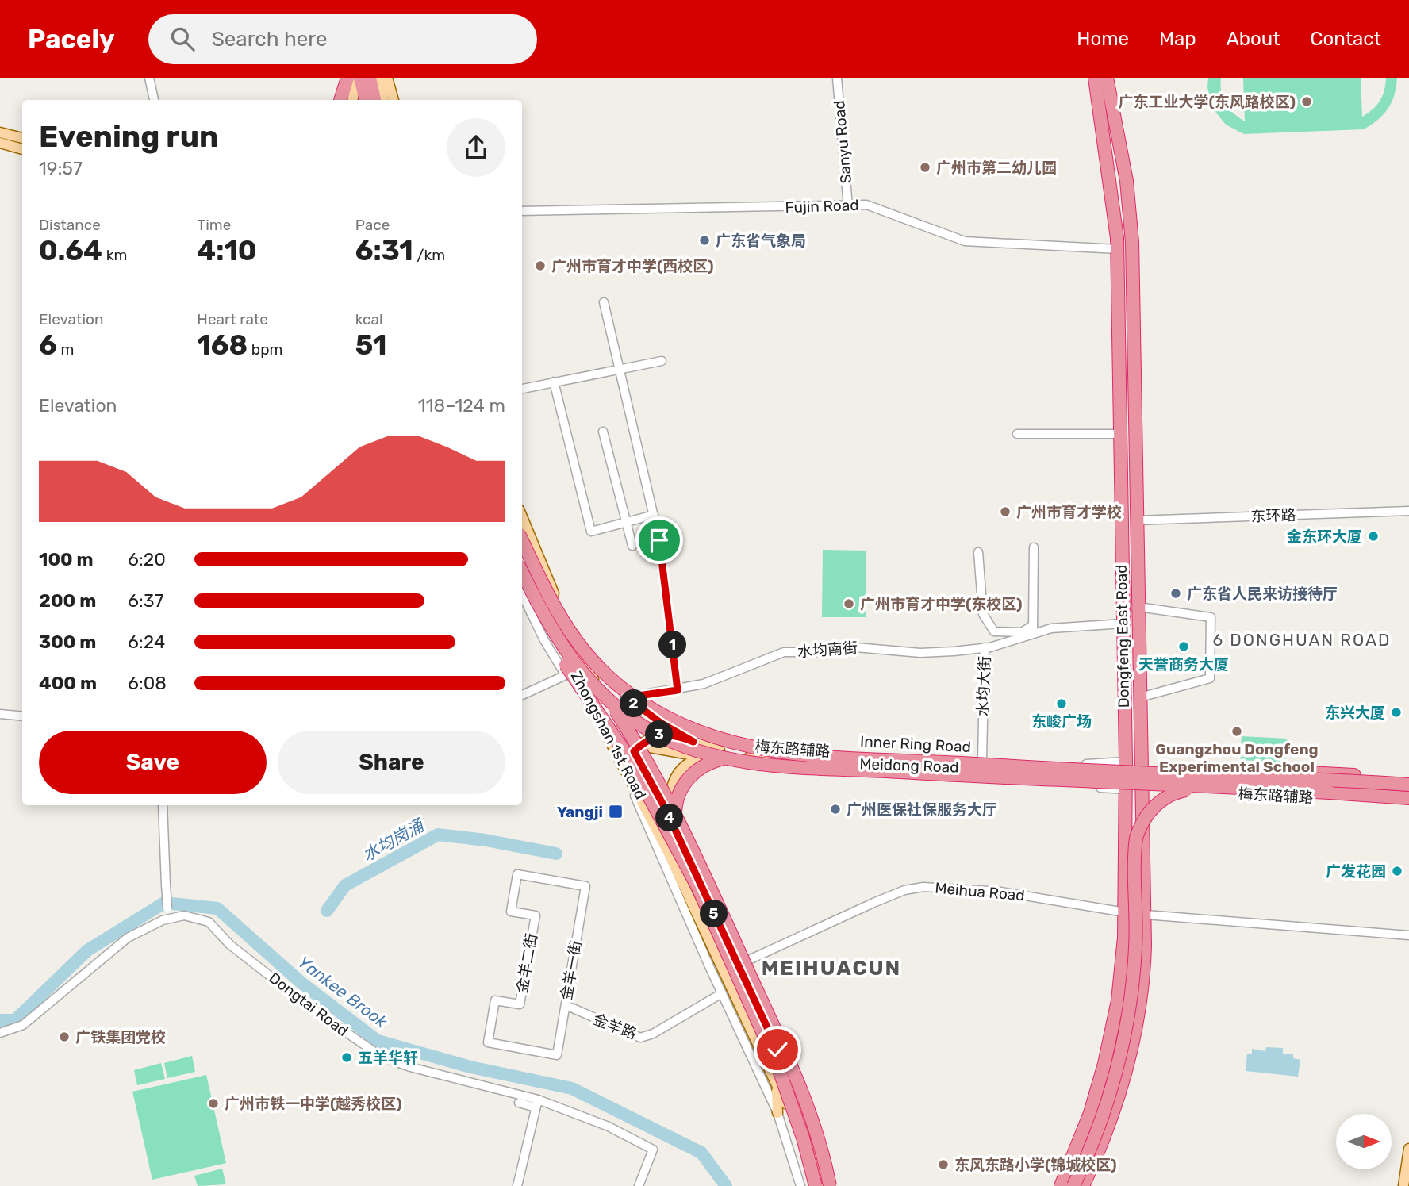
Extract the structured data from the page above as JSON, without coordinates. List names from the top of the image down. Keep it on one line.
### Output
{"streets":{"highway":["Dongfeng East Road","Inner Ring Road"],"main road":["Zhongshan 1st Road","Meidong Road"],"street":["Sanyu Road","Fujin Road","东环路","水均南街","水均大街","梅东路辅路","Meihua Road","金羊二街","金羊一街","Dongtai Road","金羊路"]},"crossings":[["Sanyu Road","Fujin Road"],["Fujin Road","Dongfeng East Road"],["东环路","Dongfeng East Road"],["Dongfeng East Road","水均南街"],["Dongfeng East Road","梅东路辅路"],["Dongfeng East Road","Meidong Road"],["Dongfeng East Road","Meihua Road"],["水均南街","水均大街"],["Zhongshan 1st Road","Meidong Road"],["金羊二街","金羊一街"],["金羊一街","金羊路"]],"districts":["6 DONGHUAN ROAD","MEIHUACUN"],"water":["水均岗涌","Yankee Brook"],"places":{"other":["广东工业大学(东风路校区)","广州市第二幼儿园","广东省气象局","广州市育才中学(西校区)","广州市育才学校","金东环大厦","广东省人民来访接待厅","广州市育才中学(东校区)","天誉商务大厦","东峻广场","东兴大厦","Guangzhou Dongfeng Experimental School","广州医保社保服务大厅","广发花园","广铁集团党校","五羊华轩","广州市铁一中学(越秀校区)","东风东路小学(锦城校区)"],"transit":["Yangji"]},"north":"right","page":{"header":"Pacely","search":"Search here","nav":["Home","Map","About","Contact"],"heading":["Evening run","19:57"],"stats":[["Distance","0.64 km"],["Time","4:10"],["Pace","6:31 /km"],["Elevation","6 m"],["Heart rate","168 bpm"],["kcal","51"]],"chart":["Elevation","118–124 m"],"list":[{"name":"100 m","note":"6:20"},{"name":"200 m","note":"6:37"},{"name":"300 m","note":"6:24"},{"name":"400 m","note":"6:08"}],"pins":["1","2","3","4","5"],"buttons":["Save","Share"]}}
